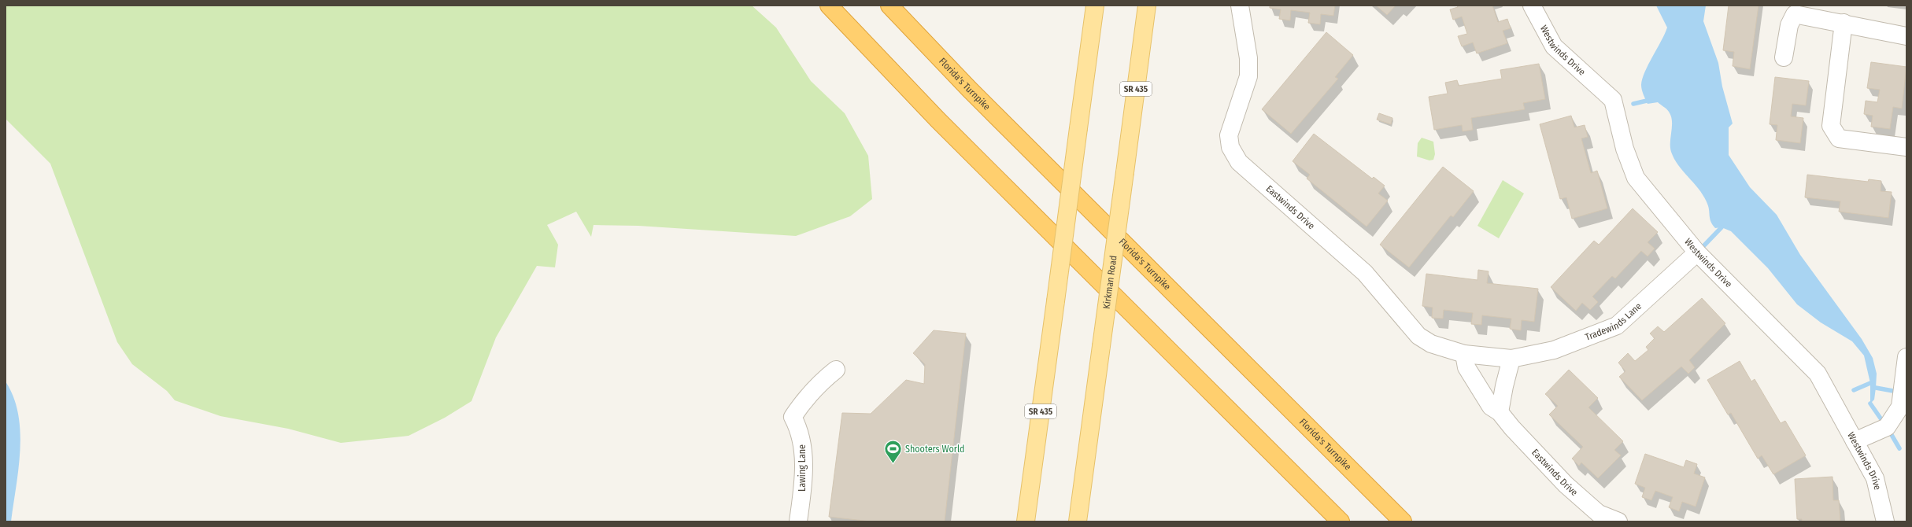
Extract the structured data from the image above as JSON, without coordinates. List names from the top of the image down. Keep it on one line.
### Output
{"streets":{"highway":["Florida's Turnpike"],"main road":["SR 435","Kirkman Road"],"street":["Westwinds Drive","Eastwinds Drive","Tradewinds Lane","Lawing Lane"]},"crossings":[["Westwinds Drive","Tradewinds Lane"],["Eastwinds Drive","Tradewinds Lane"]],"places":{"sports":["Shooters World"]}}
